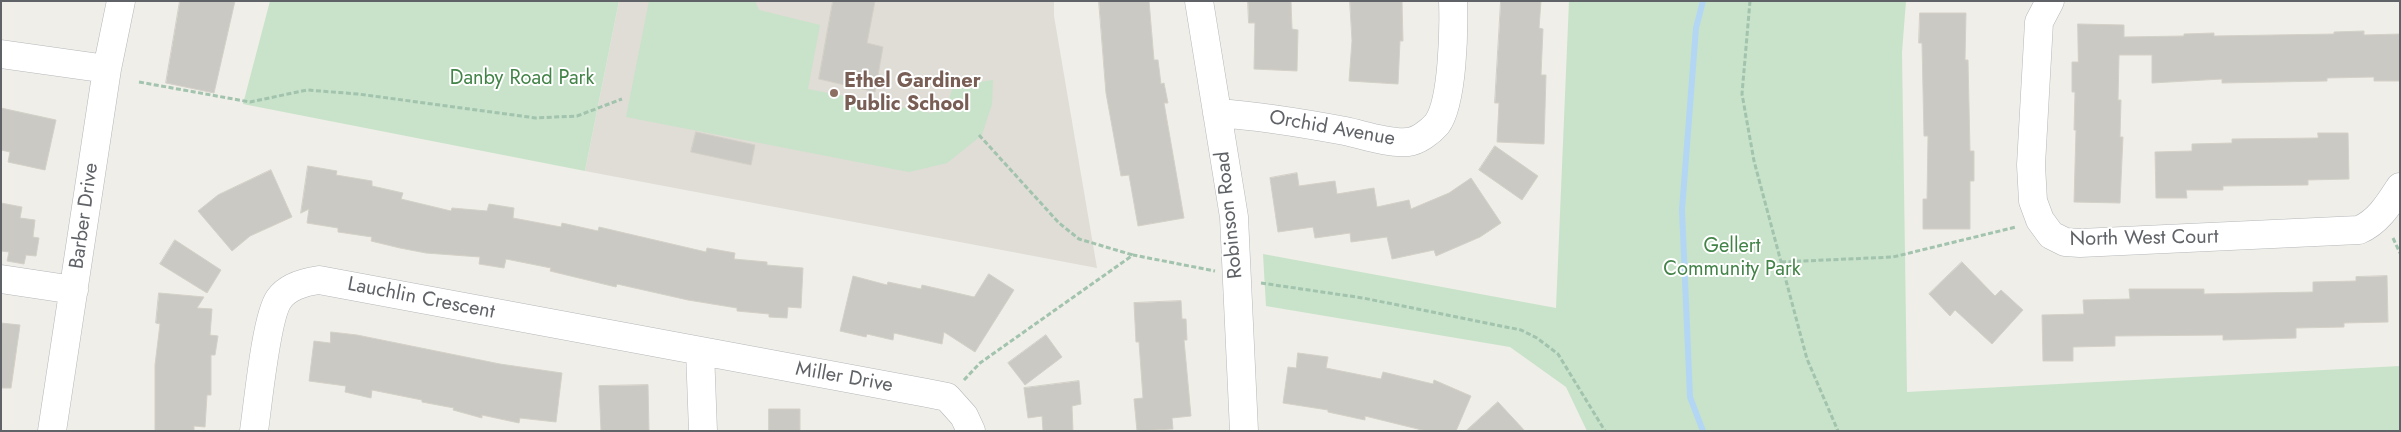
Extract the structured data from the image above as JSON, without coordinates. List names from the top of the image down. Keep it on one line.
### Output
{"streets":{"street":["Orchid Avenue","Robinson Road","Barber Drive","North West Court","Lauchlin Crescent","Miller Drive"]},"crossings":[["Orchid Avenue","Robinson Road"],["Lauchlin Crescent","Miller Drive"]],"parks":["Danby Road Park","Gellert Community Park"],"places":["Ethel Gardiner Public School"]}
